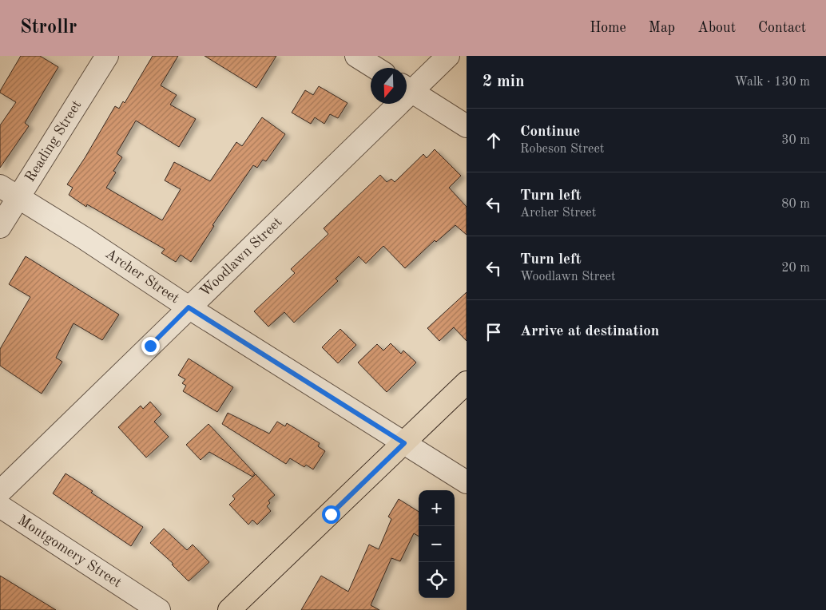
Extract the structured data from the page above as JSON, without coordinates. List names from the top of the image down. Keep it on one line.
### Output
{"streets":{"street":["Reading Street","Woodlawn Street","Archer Street","Montgomery Street"]},"crossings":[["Reading Street","Archer Street"],["Woodlawn Street","Archer Street"]],"north":"bottom","page":{"header":"Strollr","nav":["Home","Map","About","Contact"],"heading":["2 min","Walk · 130 m"],"list":[["Continue","Robeson Street","30 m"],["Turn left","Archer Street","80 m"],["Turn left","Woodlawn Street","20 m"],"Arrive at destination"],"map_buttons":["+","−"]}}
